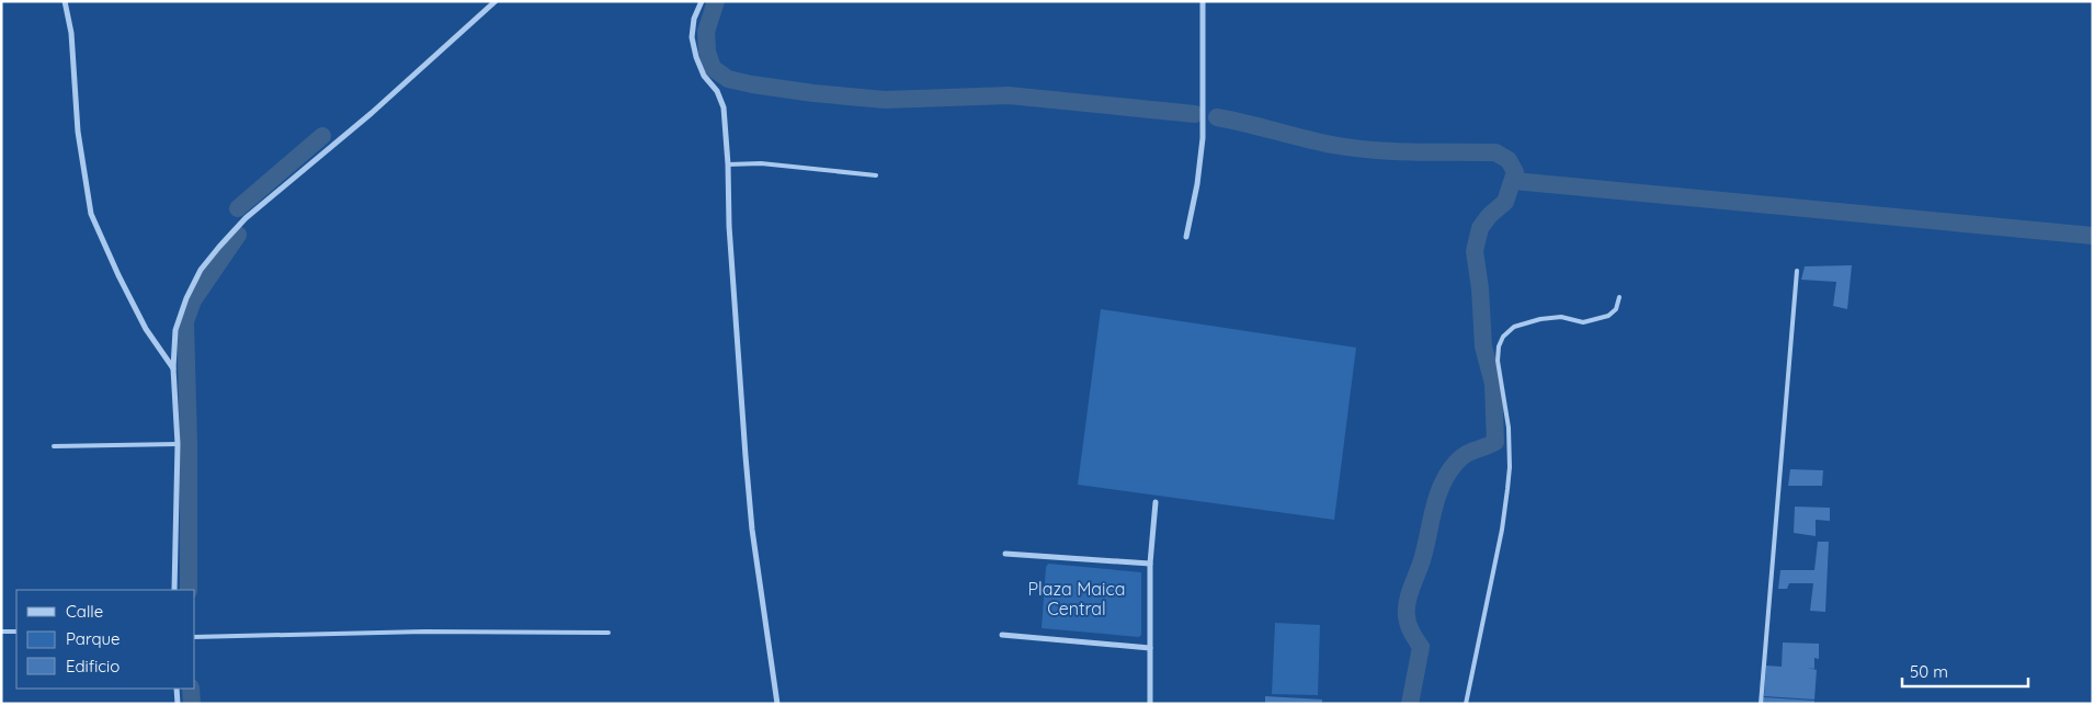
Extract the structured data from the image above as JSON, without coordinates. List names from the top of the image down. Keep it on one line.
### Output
{"parks":["Plaza Maica Central"],"legend":["Calle","Parque","Edificio"],"scale_bar":"50 m"}
